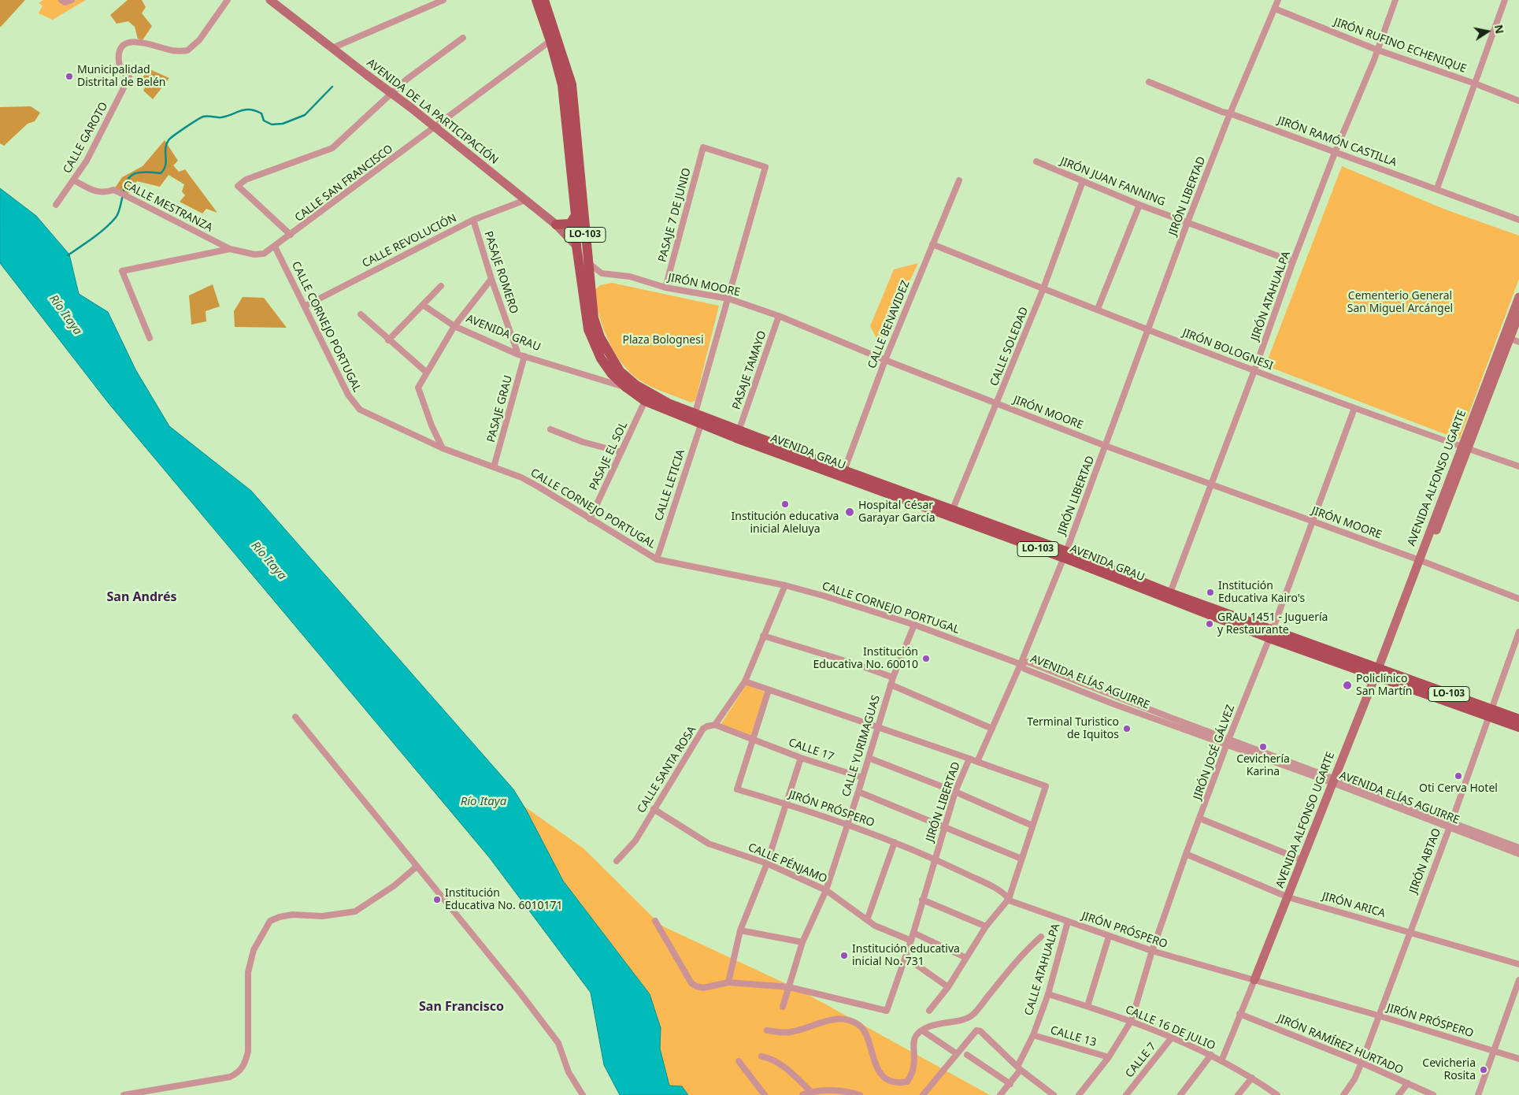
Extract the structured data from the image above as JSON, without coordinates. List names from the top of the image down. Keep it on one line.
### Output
{"streets":{"main road":["AVENIDA DE LA PARTICIPACIÓN","LO-103","AVENIDA GRAU","AVENIDA ALFONSO UGARTE"],"street":["JIRÓN RUFINO ECHENIQUE","CALLE GAROTO","JIRÓN RAMÓN CASTILLA","JIRÓN JUAN FANNING","CALLE SAN FRANCISCO","JIRÓN LIBERTAD","CALLE MESTRANZA","PASAJE 7 DE JUNIO","CALLE REVOLUCIÓN","PASAJE ROMERO","JIRÓN MOORE","JIRÓN ATAHUALPA","CALLE BENAVIDEZ","CALLE CORNEJO PORTUGAL","CALLE SOLEDAD","JIRÓN BOLOGNESI","PASAJE TAMAYO","PASAJE GRAU","PASAJE EL SOL","CALLE LETICIA","AVENIDA ELÍAS AGUIRRE","CALLE YURIMAGUAS","CALLE 17","JIRÓN JOSÉ GÁLVEZ","CALLE SANTA ROSA","JIRÓN PRÓSPERO","JIRÓN ABTAO","CALLE PÉNJAMO","JIRÓN ARICA","CALLE ATAHUALPA","CALLE 16 DE JULIO","CALLE 13","JIRÓN RAMÍREZ HURTADO","CALLE 7"]},"crossings":[["JIRÓN RUFINO ECHENIQUE","JIRÓN LIBERTAD"],["JIRÓN RUFINO ECHENIQUE","JIRÓN ATAHUALPA"],["AVENIDA DE LA PARTICIPACIÓN","CALLE SAN FRANCISCO"],["AVENIDA DE LA PARTICIPACIÓN","LO-103"],["AVENIDA DE LA PARTICIPACIÓN","CALLE REVOLUCIÓN"],["AVENIDA DE LA PARTICIPACIÓN","JIRÓN MOORE"],["AVENIDA DE LA PARTICIPACIÓN","AVENIDA GRAU"],["CALLE GAROTO","CALLE MESTRANZA"],["JIRÓN RAMÓN CASTILLA","JIRÓN LIBERTAD"],["JIRÓN RAMÓN CASTILLA","JIRÓN ATAHUALPA"],["JIRÓN JUAN FANNING","JIRÓN LIBERTAD"],["JIRÓN JUAN FANNING","JIRÓN ATAHUALPA"],["JIRÓN JUAN FANNING","CALLE SOLEDAD"],["CALLE SAN FRANCISCO","CALLE MESTRANZA"],["CALLE SAN FRANCISCO","LO-103"],["CALLE SAN FRANCISCO","CALLE CORNEJO PORTUGAL"],["JIRÓN LIBERTAD","JIRÓN MOORE"],["JIRÓN LIBERTAD","CALLE CORNEJO PORTUGAL"],["JIRÓN LIBERTAD","AVENIDA GRAU"],["JIRÓN LIBERTAD","JIRÓN BOLOGNESI"],["JIRÓN LIBERTAD","AVENIDA ELÍAS AGUIRRE"],["JIRÓN LIBERTAD","CALLE YURIMAGUAS"],["JIRÓN LIBERTAD","JIRÓN PRÓSPERO"],["JIRÓN LIBERTAD","CALLE PÉNJAMO"],["PASAJE 7 DE JUNIO","JIRÓN MOORE"],["PASAJE 7 DE JUNIO","CALLE LETICIA"],["LO-103","JIRÓN MOORE"],["LO-103","AVENIDA GRAU"],["LO-103","CALLE LETICIA"],["CALLE REVOLUCIÓN","PASAJE ROMERO"],["CALLE REVOLUCIÓN","CALLE CORNEJO PORTUGAL"],["PASAJE ROMERO","AVENIDA GRAU"],["PASAJE ROMERO","PASAJE GRAU"],["JIRÓN MOORE","JIRÓN ATAHUALPA"],["JIRÓN MOORE","CALLE BENAVIDEZ"],["JIRÓN MOORE","AVENIDA GRAU"],["JIRÓN MOORE","CALLE SOLEDAD"],["JIRÓN MOORE","PASAJE TAMAYO"],["JIRÓN MOORE","AVENIDA ALFONSO UGARTE"],["JIRÓN MOORE","CALLE LETICIA"],["JIRÓN MOORE","JIRÓN JOSÉ GÁLVEZ"],["JIRÓN ATAHUALPA","AVENIDA GRAU"],["JIRÓN ATAHUALPA","JIRÓN BOLOGNESI"],["CALLE BENAVIDEZ","AVENIDA GRAU"],["CALLE BENAVIDEZ","JIRÓN BOLOGNESI"],["CALLE CORNEJO PORTUGAL","PASAJE GRAU"],["CALLE CORNEJO PORTUGAL","PASAJE EL SOL"],["CALLE CORNEJO PORTUGAL","CALLE LETICIA"],["CALLE CORNEJO PORTUGAL","AVENIDA ELÍAS AGUIRRE"],["CALLE CORNEJO PORTUGAL","CALLE YURIMAGUAS"],["CALLE CORNEJO PORTUGAL","CALLE SANTA ROSA"],["AVENIDA GRAU","CALLE SOLEDAD"],["AVENIDA GRAU","PASAJE TAMAYO"],["AVENIDA GRAU","PASAJE GRAU"],["AVENIDA GRAU","PASAJE EL SOL"],["AVENIDA GRAU","AVENIDA ALFONSO UGARTE"],["AVENIDA GRAU","CALLE LETICIA"],["AVENIDA GRAU","JIRÓN JOSÉ GÁLVEZ"],["AVENIDA GRAU","JIRÓN ABTAO"],["CALLE SOLEDAD","JIRÓN BOLOGNESI"],["JIRÓN BOLOGNESI","AVENIDA ALFONSO UGARTE"],["JIRÓN BOLOGNESI","JIRÓN JOSÉ GÁLVEZ"],["AVENIDA ALFONSO UGARTE","AVENIDA ELÍAS AGUIRRE"],["AVENIDA ALFONSO UGARTE","JIRÓN PRÓSPERO"],["AVENIDA ALFONSO UGARTE","JIRÓN ARICA"],["AVENIDA ELÍAS AGUIRRE","JIRÓN JOSÉ GÁLVEZ"],["AVENIDA ELÍAS AGUIRRE","JIRÓN ABTAO"],["CALLE YURIMAGUAS","CALLE 17"],["CALLE YURIMAGUAS","JIRÓN PRÓSPERO"],["CALLE YURIMAGUAS","CALLE PÉNJAMO"],["CALLE 17","CALLE SANTA ROSA"],["CALLE 17","JIRÓN PRÓSPERO"],["JIRÓN JOSÉ GÁLVEZ","JIRÓN PRÓSPERO"],["JIRÓN JOSÉ GÁLVEZ","JIRÓN ARICA"],["JIRÓN JOSÉ GÁLVEZ","CALLE 16 DE JULIO"],["JIRÓN JOSÉ GÁLVEZ","CALLE 13"],["CALLE SANTA ROSA","CALLE PÉNJAMO"],["JIRÓN PRÓSPERO","JIRÓN ABTAO"],["JIRÓN PRÓSPERO","CALLE ATAHUALPA"],["JIRÓN ABTAO","JIRÓN ARICA"],["JIRÓN ABTAO","JIRÓN RAMÍREZ HURTADO"],["CALLE ATAHUALPA","CALLE 16 DE JULIO"],["CALLE ATAHUALPA","CALLE 13"],["CALLE 16 DE JULIO","CALLE 7"]],"districts":["San Andrés","San Francisco"],"water":["Río Itaya"],"parks":["Cementerio General San Miguel Arcángel","Plaza Bolognesi"],"places":["Municipalidad Distrital de Belén","Institución educativa inicial Aleluya","Hospital César Garayar García","Institución Educativa Kairo's","GRAU 1451 - Juguería y Restaurante","Institución Educativa No. 60010","Policlínico San Martín","Terminal Turistico de Iquitos","Cevichería Karina","Oti Cerva Hotel","Institución Educativa No. 6010171","Institución educativa inicial No. 731","Cevicheria Rosita"],"north":"right"}
